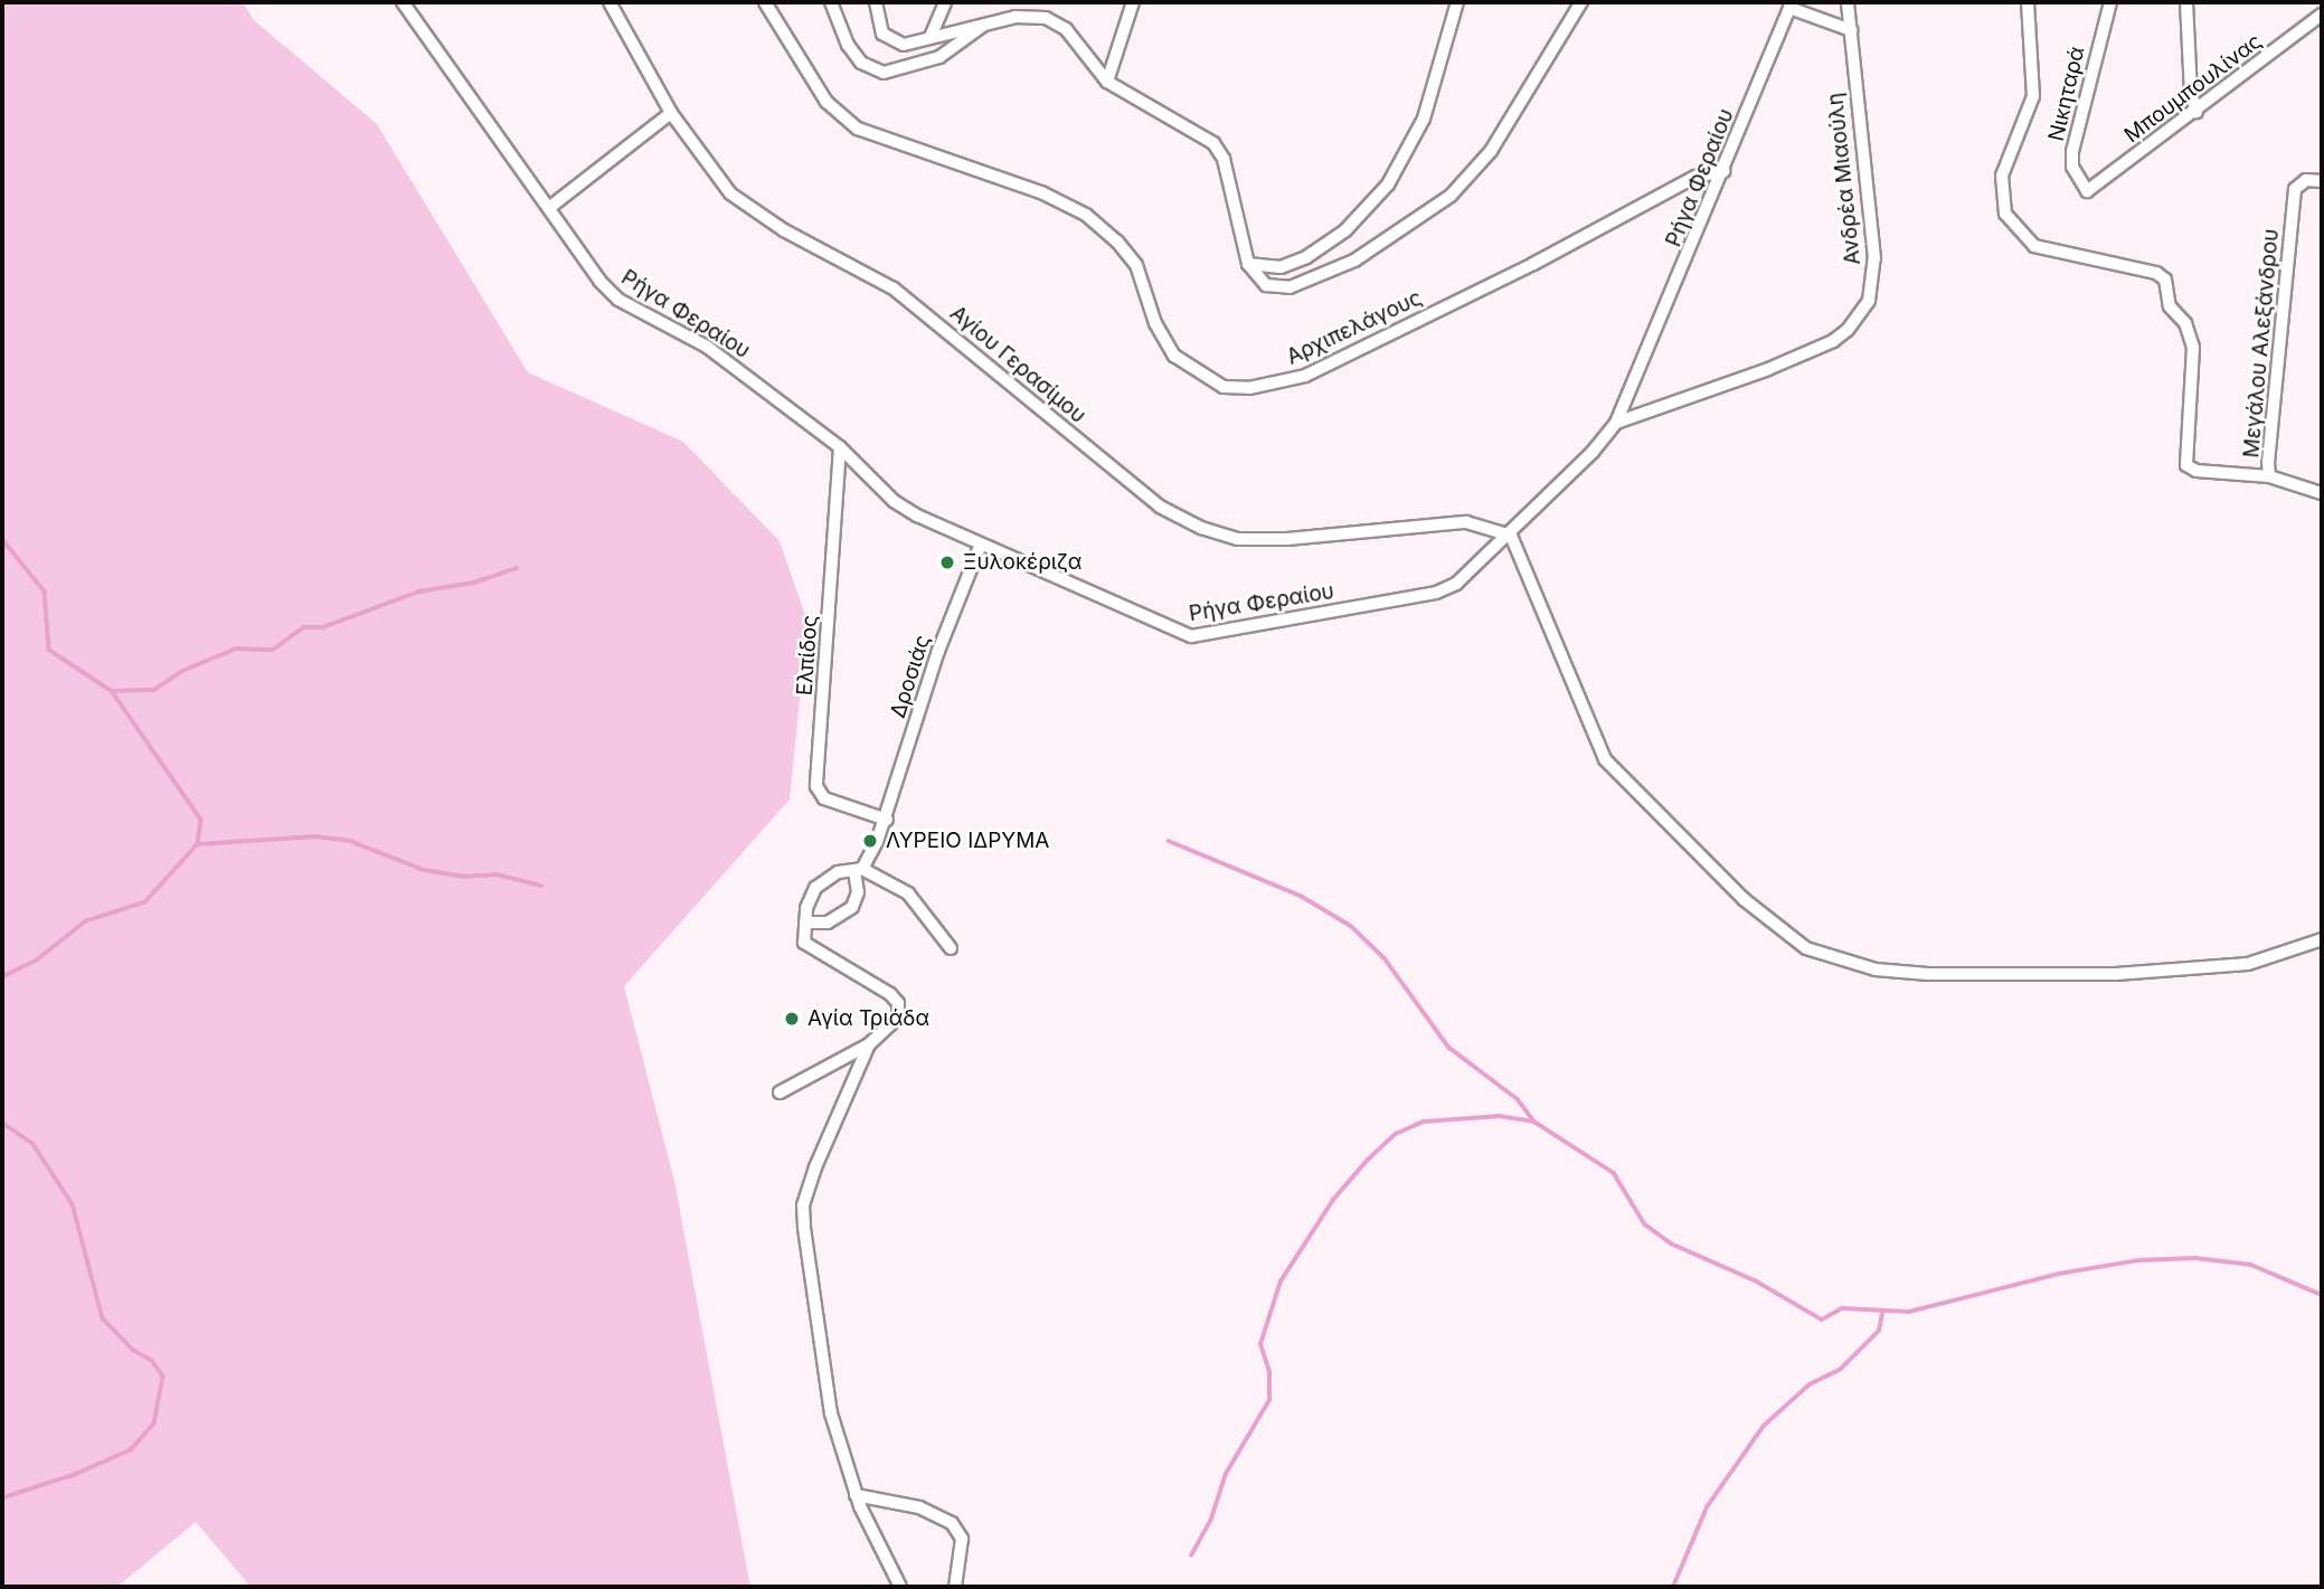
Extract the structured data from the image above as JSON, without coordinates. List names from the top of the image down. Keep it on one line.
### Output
{"streets":{"street":["Μπουμπουλίνας","Νικηταρά","Ρήγα Φεραίου","Ανδρέα Μιαούλη","Αρχιπελάγους","Μεγάλου Αλεξάνδρου","Αγίου Γερασίμου","Ελπίδος","Δροσιάς"]},"crossings":[["Μπουμπουλίνας","Νικηταρά"],["Ρήγα Φεραίου","Ανδρέα Μιαούλη"],["Ρήγα Φεραίου","Αρχιπελάγους"],["Ρήγα Φεραίου","Αγίου Γερασίμου"],["Ρήγα Φεραίου","Ελπίδος"],["Ρήγα Φεραίου","Δροσιάς"],["Ελπίδος","Δροσιάς"]],"places":["Ξυλοκέριζα","ΛΥΡΕΙΟ ΙΔΡΥΜΑ","Αγία Τριάδα"]}
